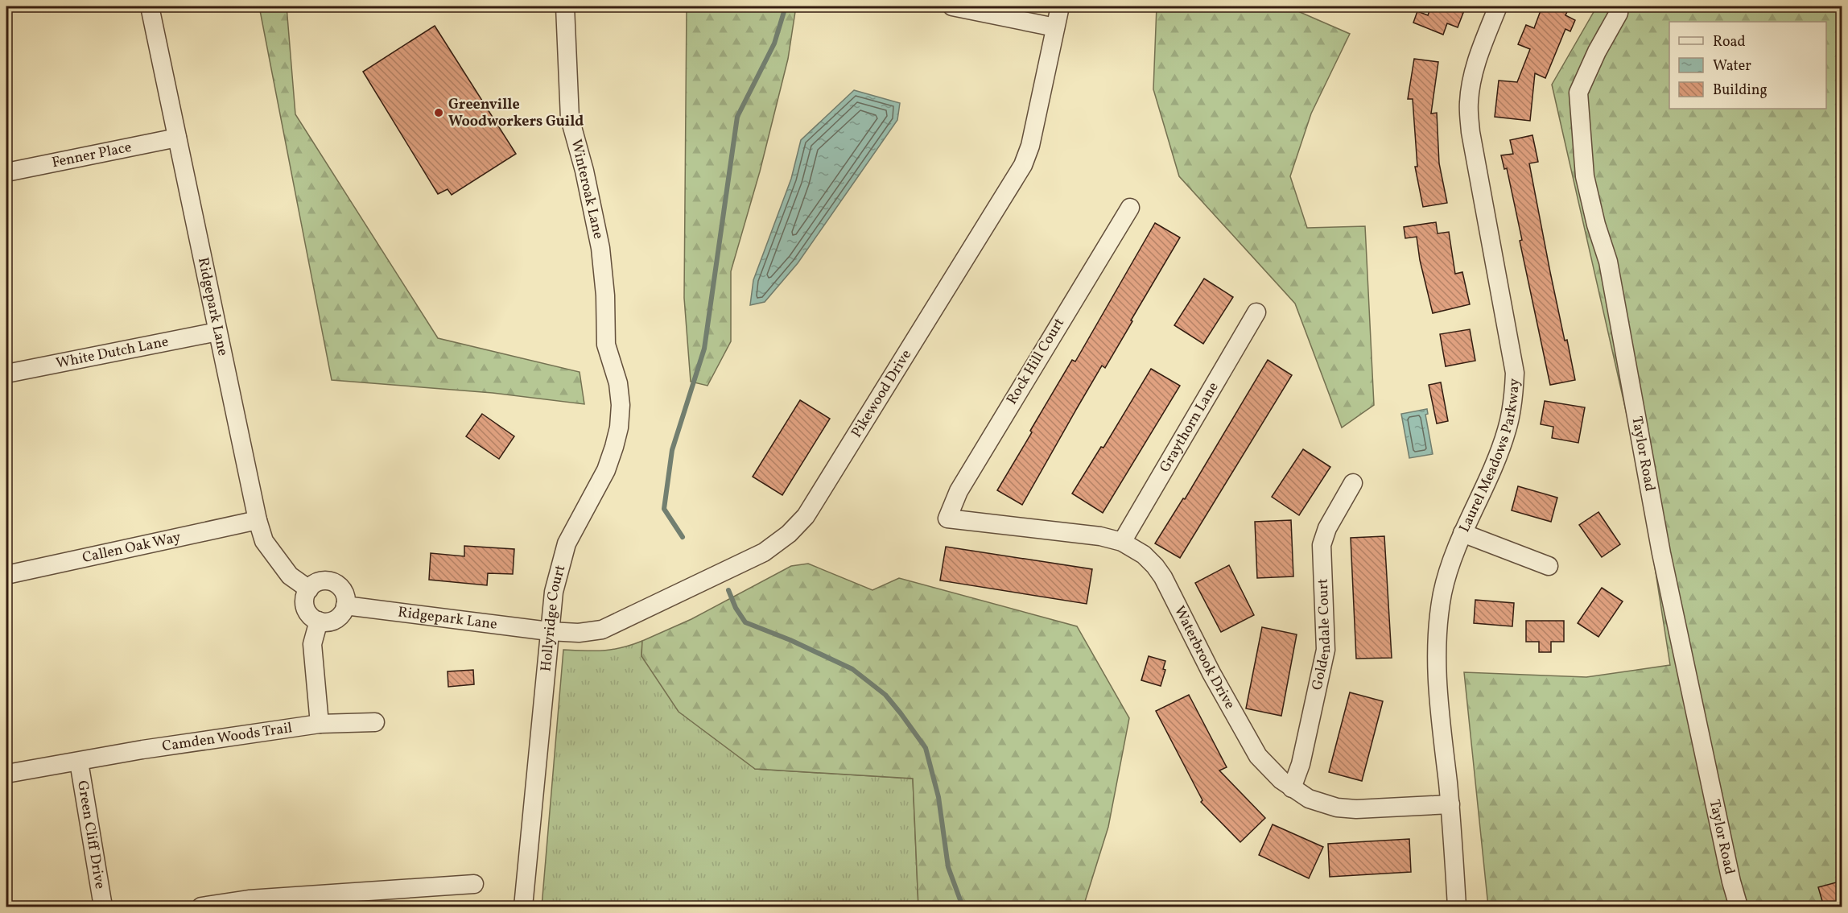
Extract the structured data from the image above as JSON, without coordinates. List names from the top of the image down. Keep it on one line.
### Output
{"streets":{"street":["Fenner Place","Winteroak Lane","Ridgepark Lane","White Dutch Lane","Rock Hill Court","Pikewood Drive","Graythorn Lane","Taylor Road","Laurel Meadows Parkway","Callen Oak Way","Hollyridge Court","Goldendale Court","Waterbrook Drive","Camden Woods Trail","Green Cliff Drive"]},"crossings":[["Fenner Place","Ridgepark Lane"],["Winteroak Lane","Hollyridge Court"],["Ridgepark Lane","White Dutch Lane"],["Ridgepark Lane","Pikewood Drive"],["Ridgepark Lane","Callen Oak Way"],["Ridgepark Lane","Hollyridge Court"],["Rock Hill Court","Waterbrook Drive"],["Pikewood Drive","Hollyridge Court"],["Graythorn Lane","Waterbrook Drive"],["Laurel Meadows Parkway","Waterbrook Drive"],["Goldendale Court","Waterbrook Drive"],["Camden Woods Trail","Green Cliff Drive"]],"places":["Greenville Woodworkers Guild"],"legend":["Road","Water","Building"]}
